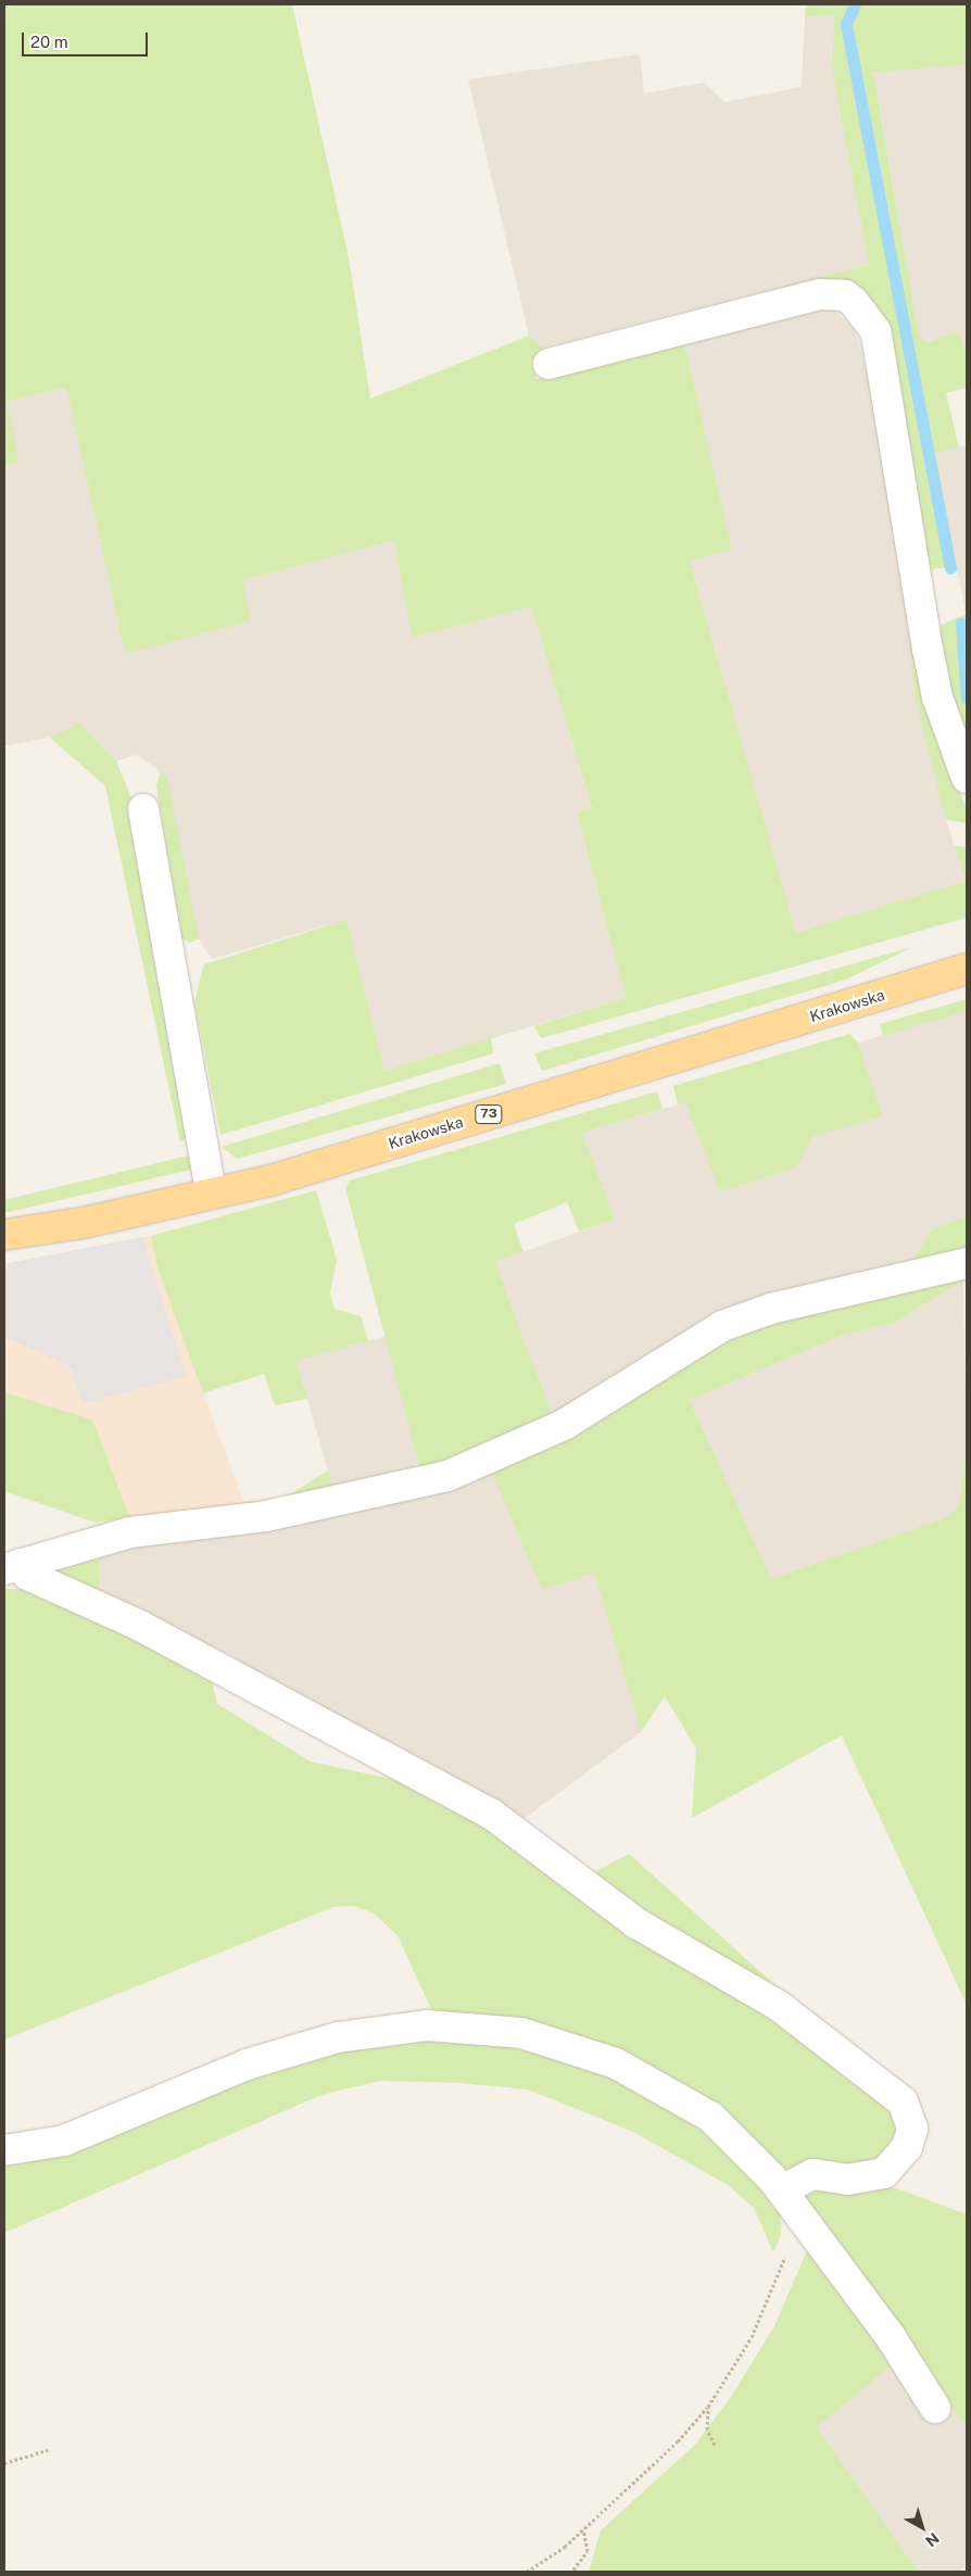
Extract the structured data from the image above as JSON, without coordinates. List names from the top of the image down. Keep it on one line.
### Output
{"streets":{"main road":["Krakowska","73"]},"scale_bar":"20 m","north":"bottom right"}
